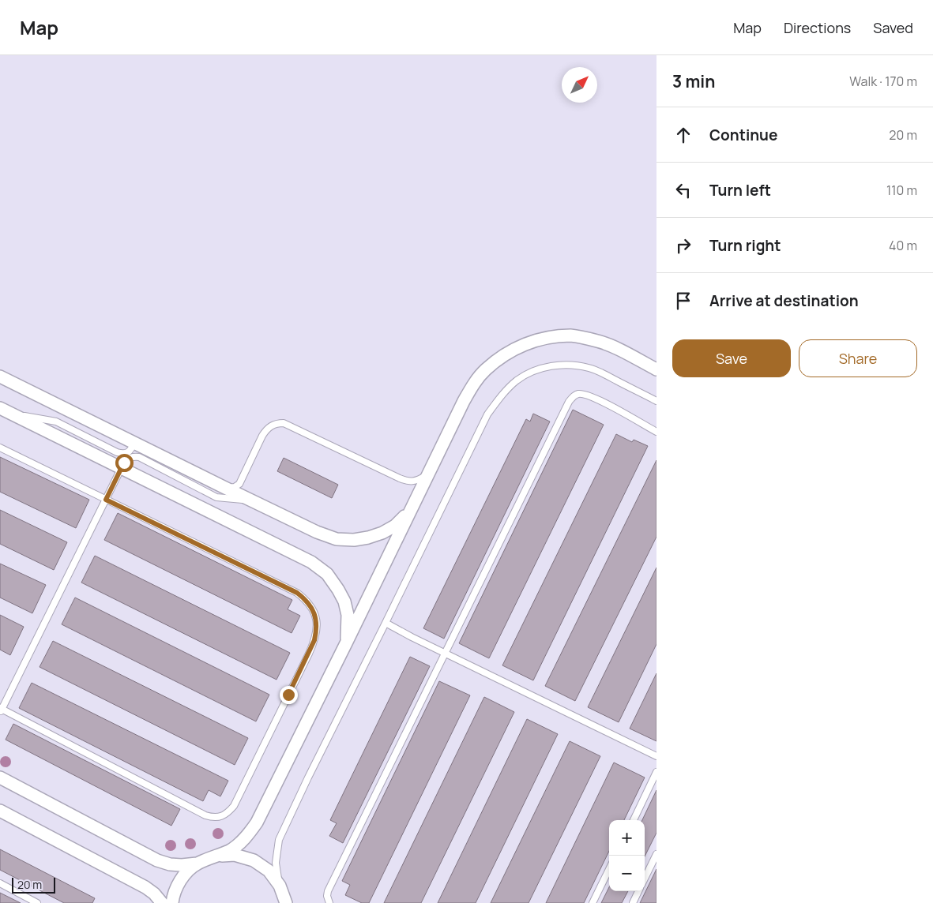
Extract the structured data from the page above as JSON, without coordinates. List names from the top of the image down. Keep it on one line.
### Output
{"scale_bar":"20 m","north":"top right","page":{"header":"Map","nav":["Map","Directions","Saved"],"heading":["3 min","Walk · 170 m"],"list":[["Continue","20 m"],["Turn left","110 m"],["Turn right","40 m"],"Arrive at destination"],"buttons":["Save","Share"],"map_buttons":["+","−"],"scale":"20 m"}}
